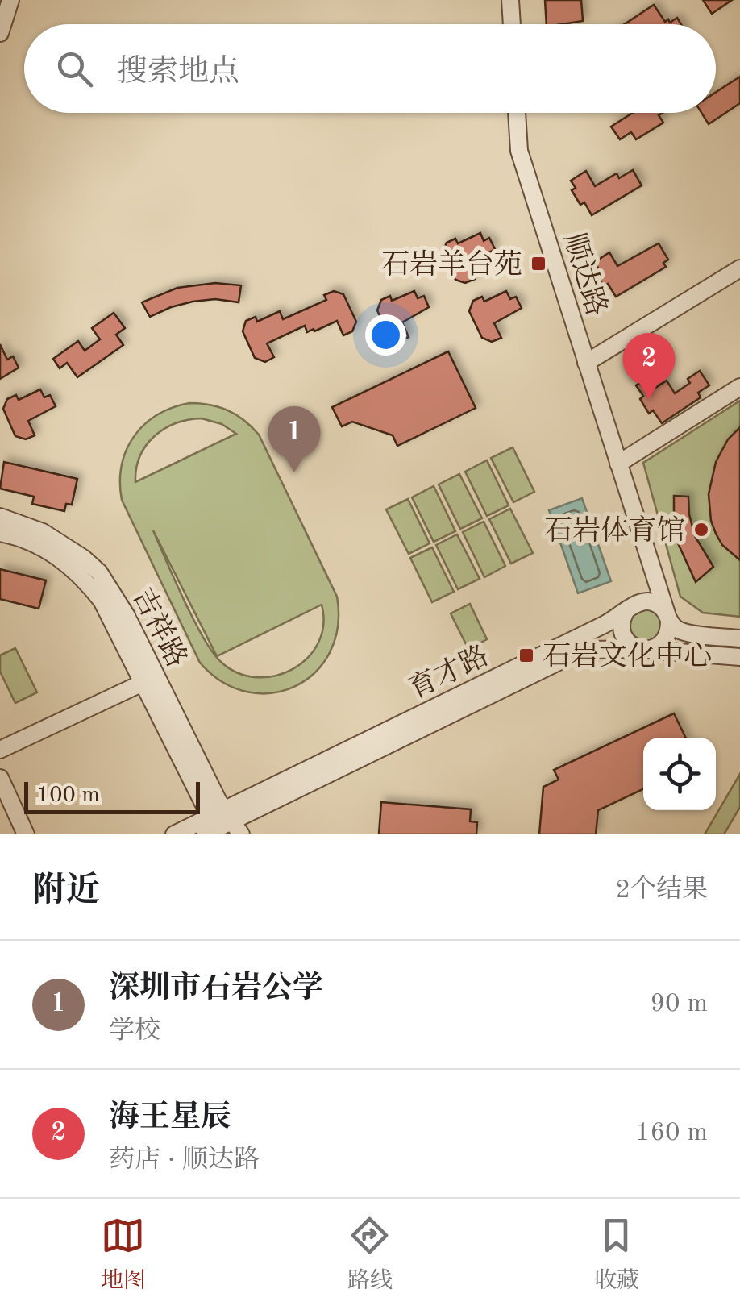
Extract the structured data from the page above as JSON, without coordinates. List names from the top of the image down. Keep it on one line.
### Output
{"streets":{"street":["顺达路","吉祥路","育才路"]},"crossings":[["顺达路","育才路"],["吉祥路","育才路"]],"places":{"transit":["石岩羊台苑","石岩文化中心"],"other":["石岩体育馆"]},"scale_bar":"100 m","page":{"search":"搜索地点","pins":["2","1"],"scale":"100 m","heading":["附近","2个结果"],"list":[{"mark":"1","name":"深圳市石岩公学","note":"学校","value":"90 m"},{"mark":"2","name":"海王星辰","note":"药店 · 顺达路","value":"160 m"}],"nav":["地图","路线","收藏"]}}
